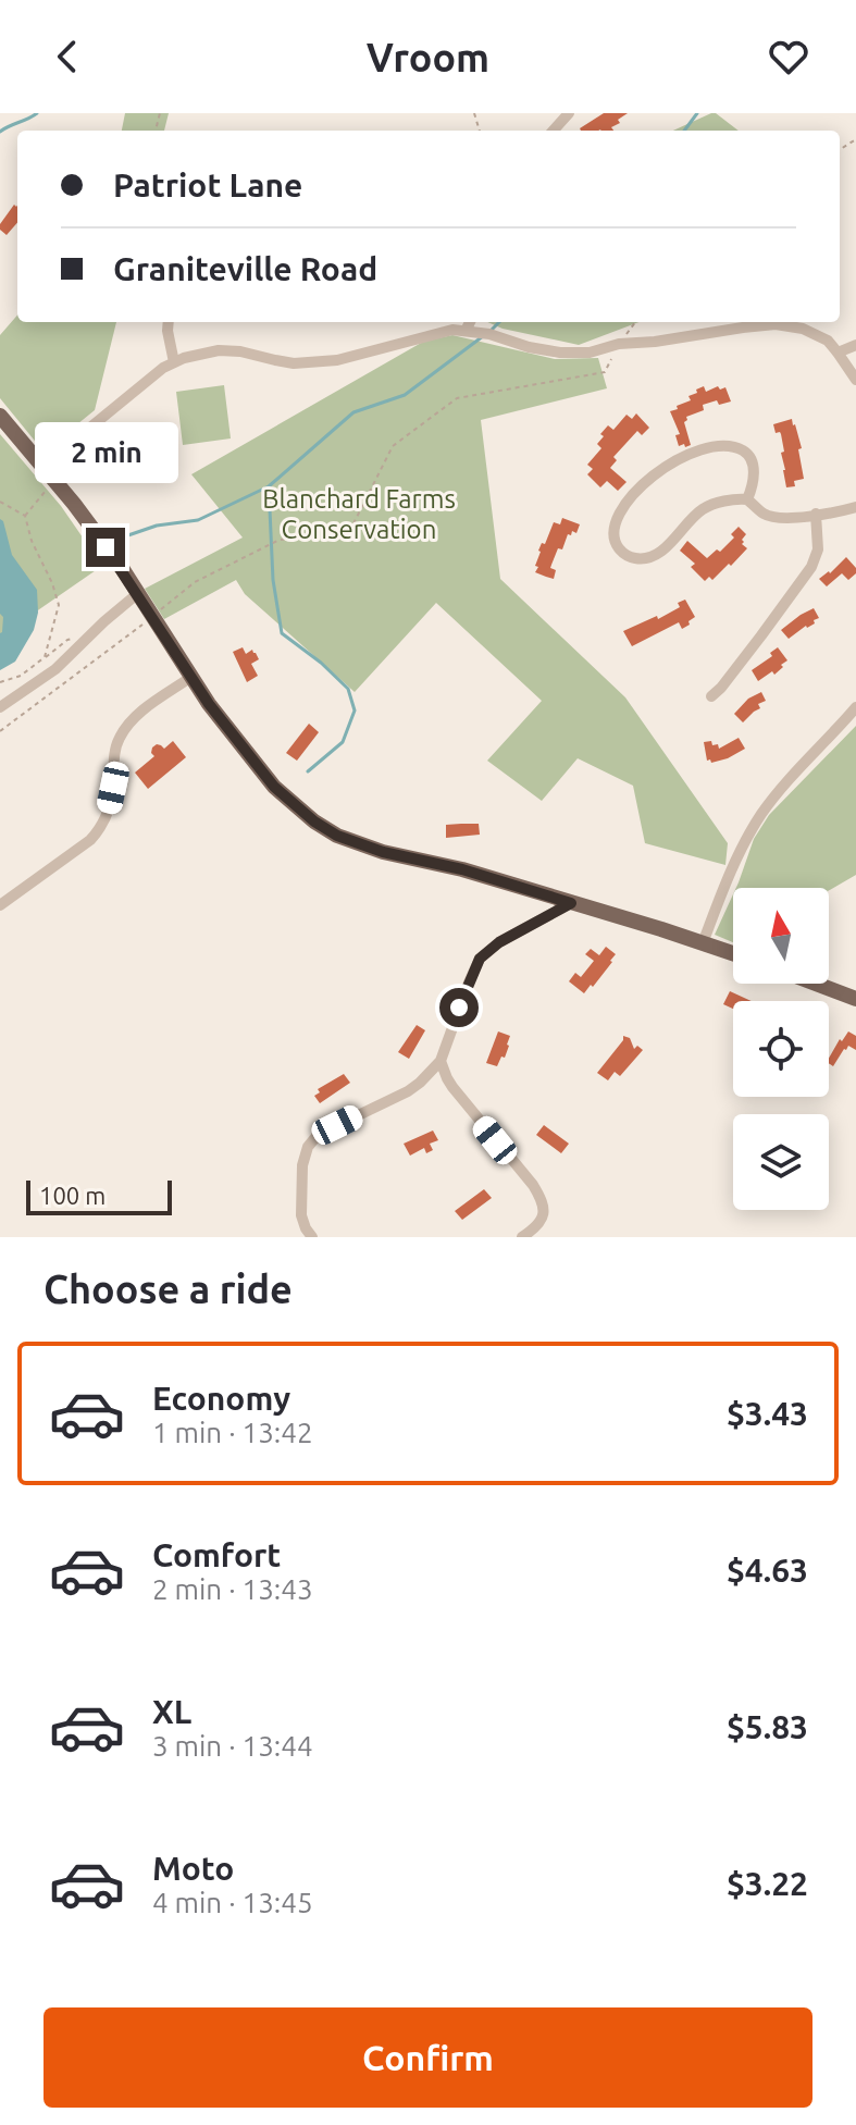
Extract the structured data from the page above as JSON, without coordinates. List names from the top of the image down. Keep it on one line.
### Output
{"parks":["Blanchard Farms Conservation"],"scale_bar":"100 m","north":"top","page":{"header":"Vroom","banner":["Patriot Lane","Graniteville Road"],"bubble":"2 min","scale":"100 m","heading":"Choose a ride","list":[{"name":"Economy","note":"1 min · 13:42","value":"$3.43"},{"name":"Comfort","note":"2 min · 13:43","value":"$4.63"},{"name":"XL","note":"3 min · 13:44","value":"$5.83"},{"name":"Moto","note":"4 min · 13:45","value":"$3.22"}],"buttons":"Confirm"}}
